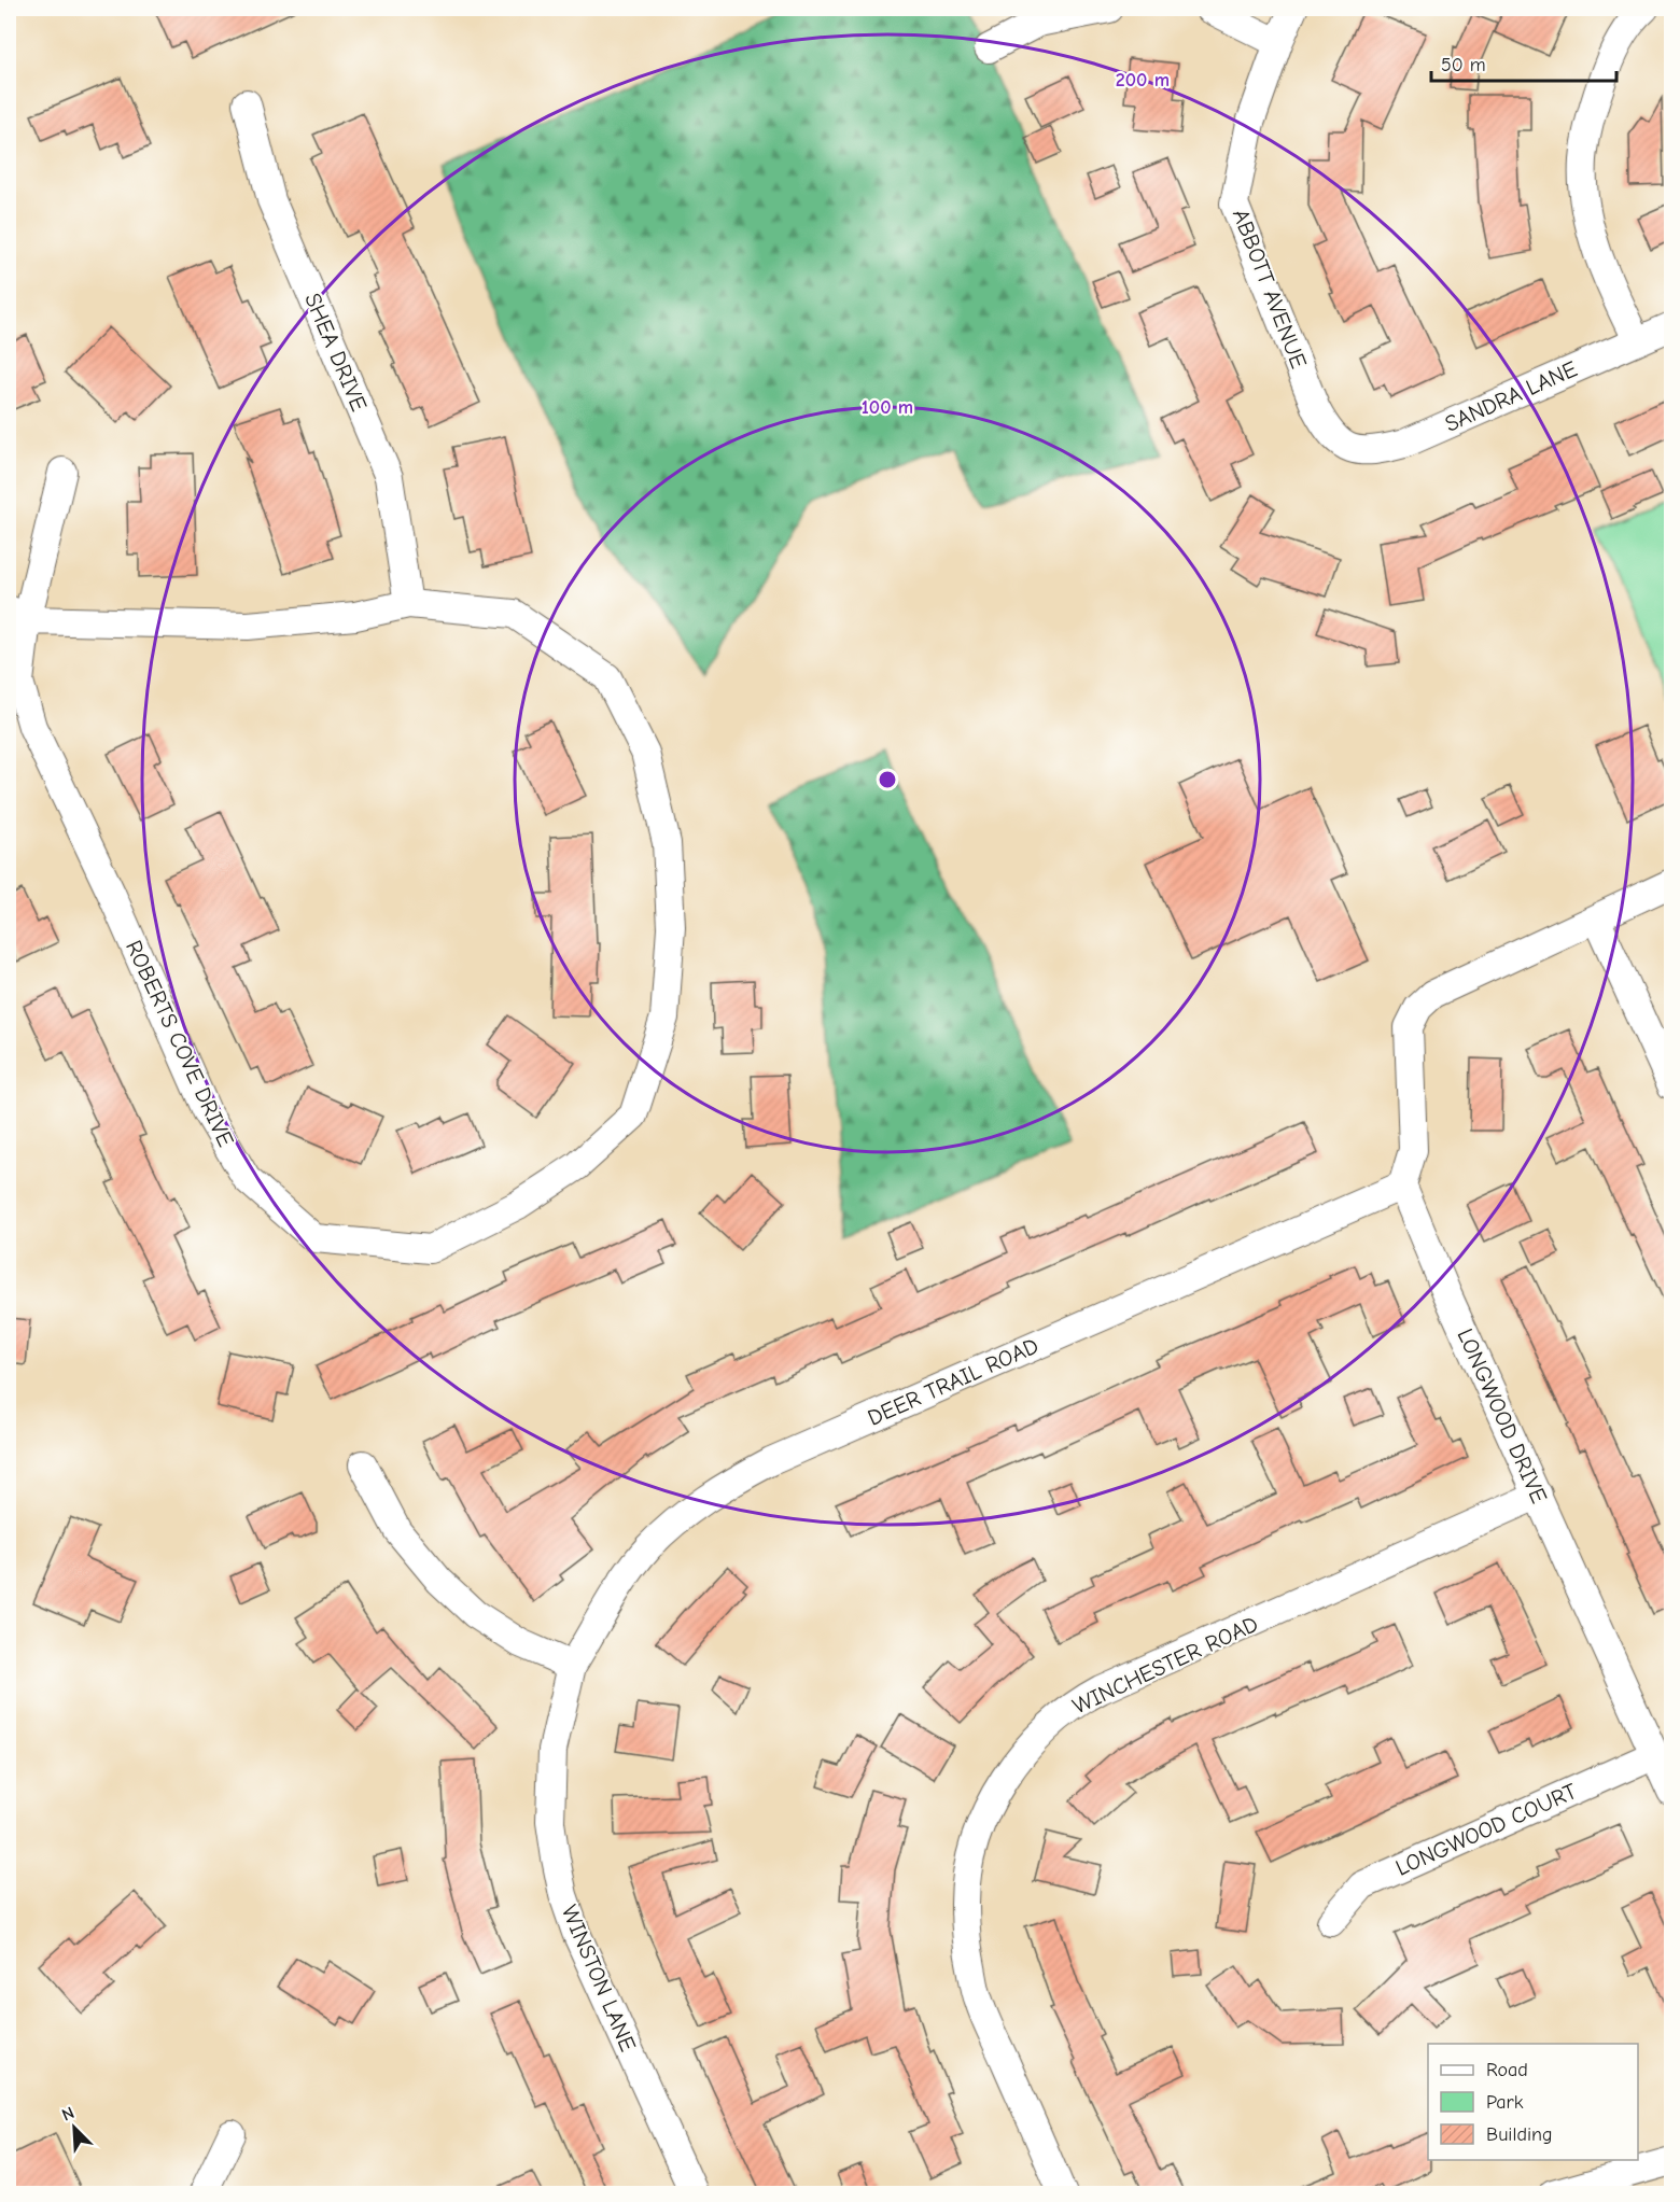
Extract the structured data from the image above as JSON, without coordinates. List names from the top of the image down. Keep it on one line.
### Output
{"streets":{"street":["ABBOTT AVENUE","SHEA DRIVE","SANDRA LANE","ROBERTS COVE DRIVE","DEER TRAIL ROAD","LONGWOOD DRIVE","WINCHESTER ROAD","LONGWOOD COURT","WINSTON LANE"]},"crossings":[["ABBOTT AVENUE","SANDRA LANE"],["SHEA DRIVE","ROBERTS COVE DRIVE"],["DEER TRAIL ROAD","LONGWOOD DRIVE"],["DEER TRAIL ROAD","WINSTON LANE"],["LONGWOOD DRIVE","WINCHESTER ROAD"],["LONGWOOD DRIVE","LONGWOOD COURT"]],"legend":["Road","Park","Building"],"scale_bar":"50 m","north":"top left","rings":["200 m","100 m"]}
